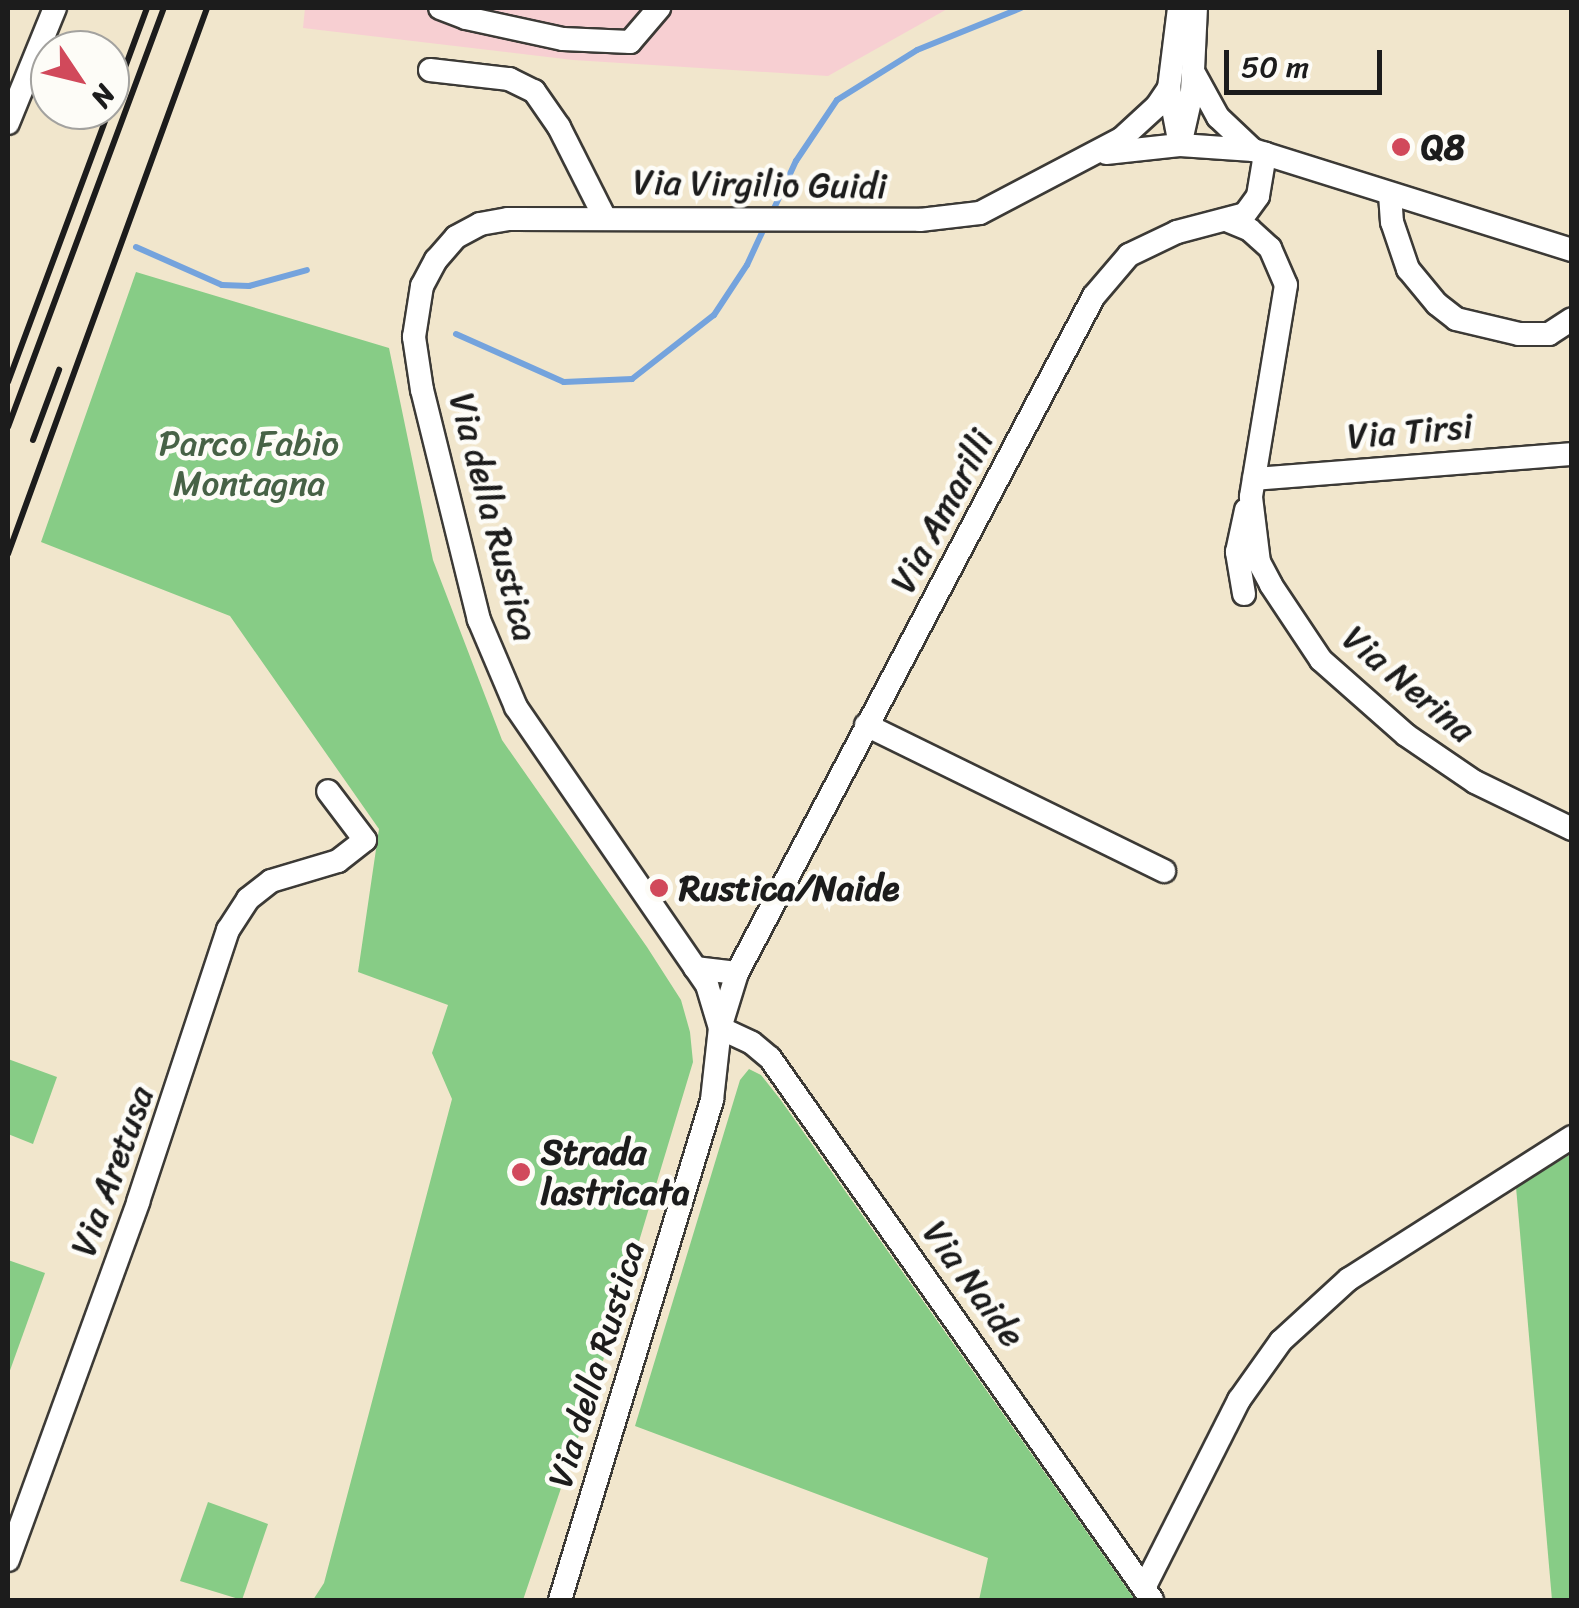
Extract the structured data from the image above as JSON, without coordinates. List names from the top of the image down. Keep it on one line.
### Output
{"streets":{"street":["Via Virgilio Guidi","Via Tirsi","Via Amarilli","Via della Rustica","Via Nerina","Via Aretusa","Via Naide"]},"crossings":[["Via Virgilio Guidi","Via della Rustica"],["Via Tirsi","Via Nerina"],["Via Amarilli","Via della Rustica"],["Via Amarilli","Via Nerina"],["Via Amarilli","Via Naide"],["Via della Rustica","Via Naide"]],"parks":["Parco Fabio Montagna"],"places":["Q8","Rustica/Naide","Strada lastricata"],"scale_bar":"50 m","north":"bottom right"}
